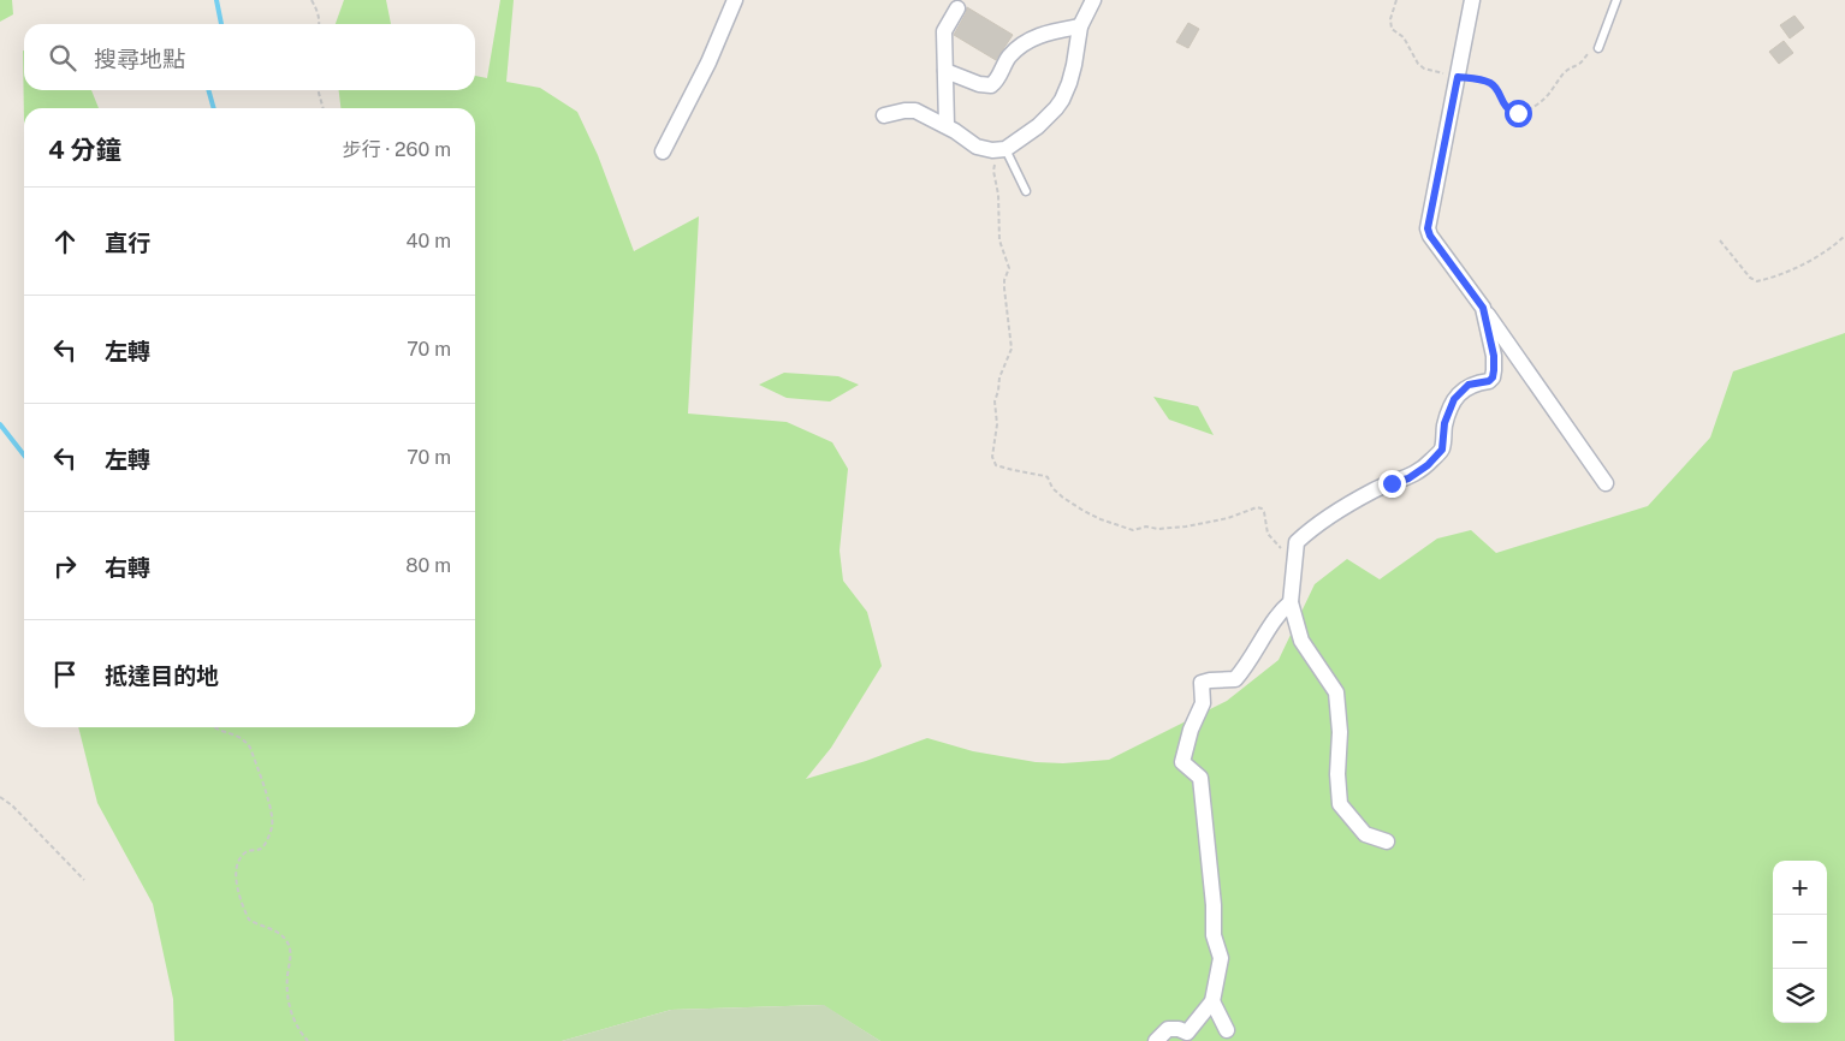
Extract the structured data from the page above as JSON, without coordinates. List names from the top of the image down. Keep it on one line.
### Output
{"page":{"search":"搜尋地點","heading":["4 分鐘","步行 · 260 m"],"list":[["直行","40 m"],["左轉","70 m"],["左轉","70 m"],["右轉","80 m"],"抵達目的地"],"map_buttons":["+","−"]}}
